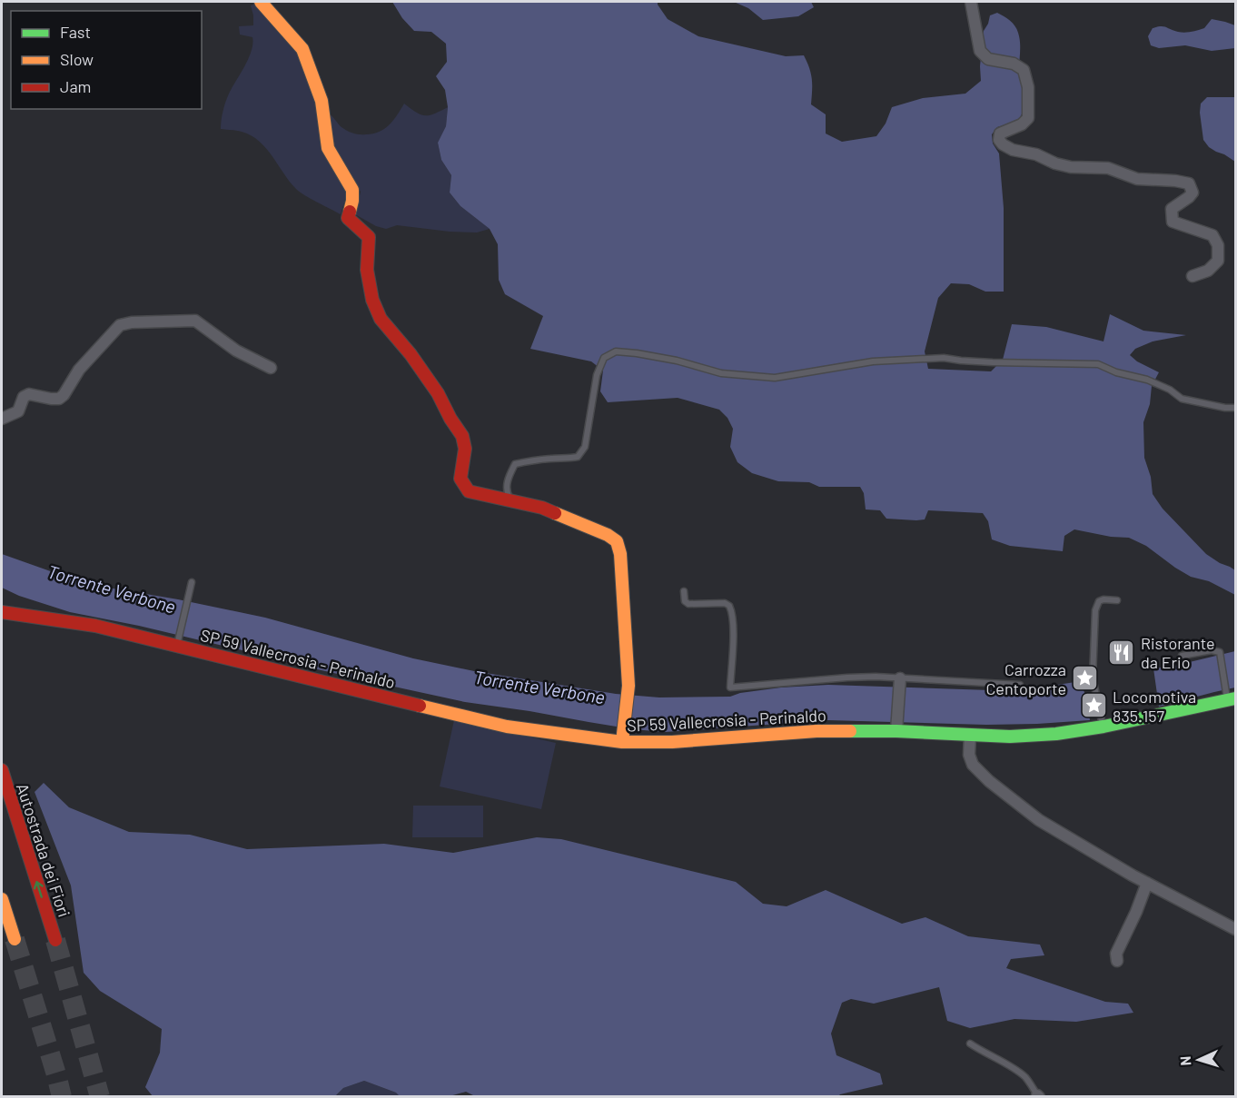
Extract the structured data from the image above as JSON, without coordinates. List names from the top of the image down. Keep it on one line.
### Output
{"streets":{"main road":["SP 59 Vallecrosia - Perinaldo","Autostrada dei Fiori"]},"one_way":["Autostrada dei Fiori"],"water":["Torrente Verbone"],"places":{"restaurant":["Ristorante da Erio"],"place":["Carrozza Centoporte","Locomotiva 835.157"]},"legend":["Fast","Slow","Jam"],"north":"left"}
